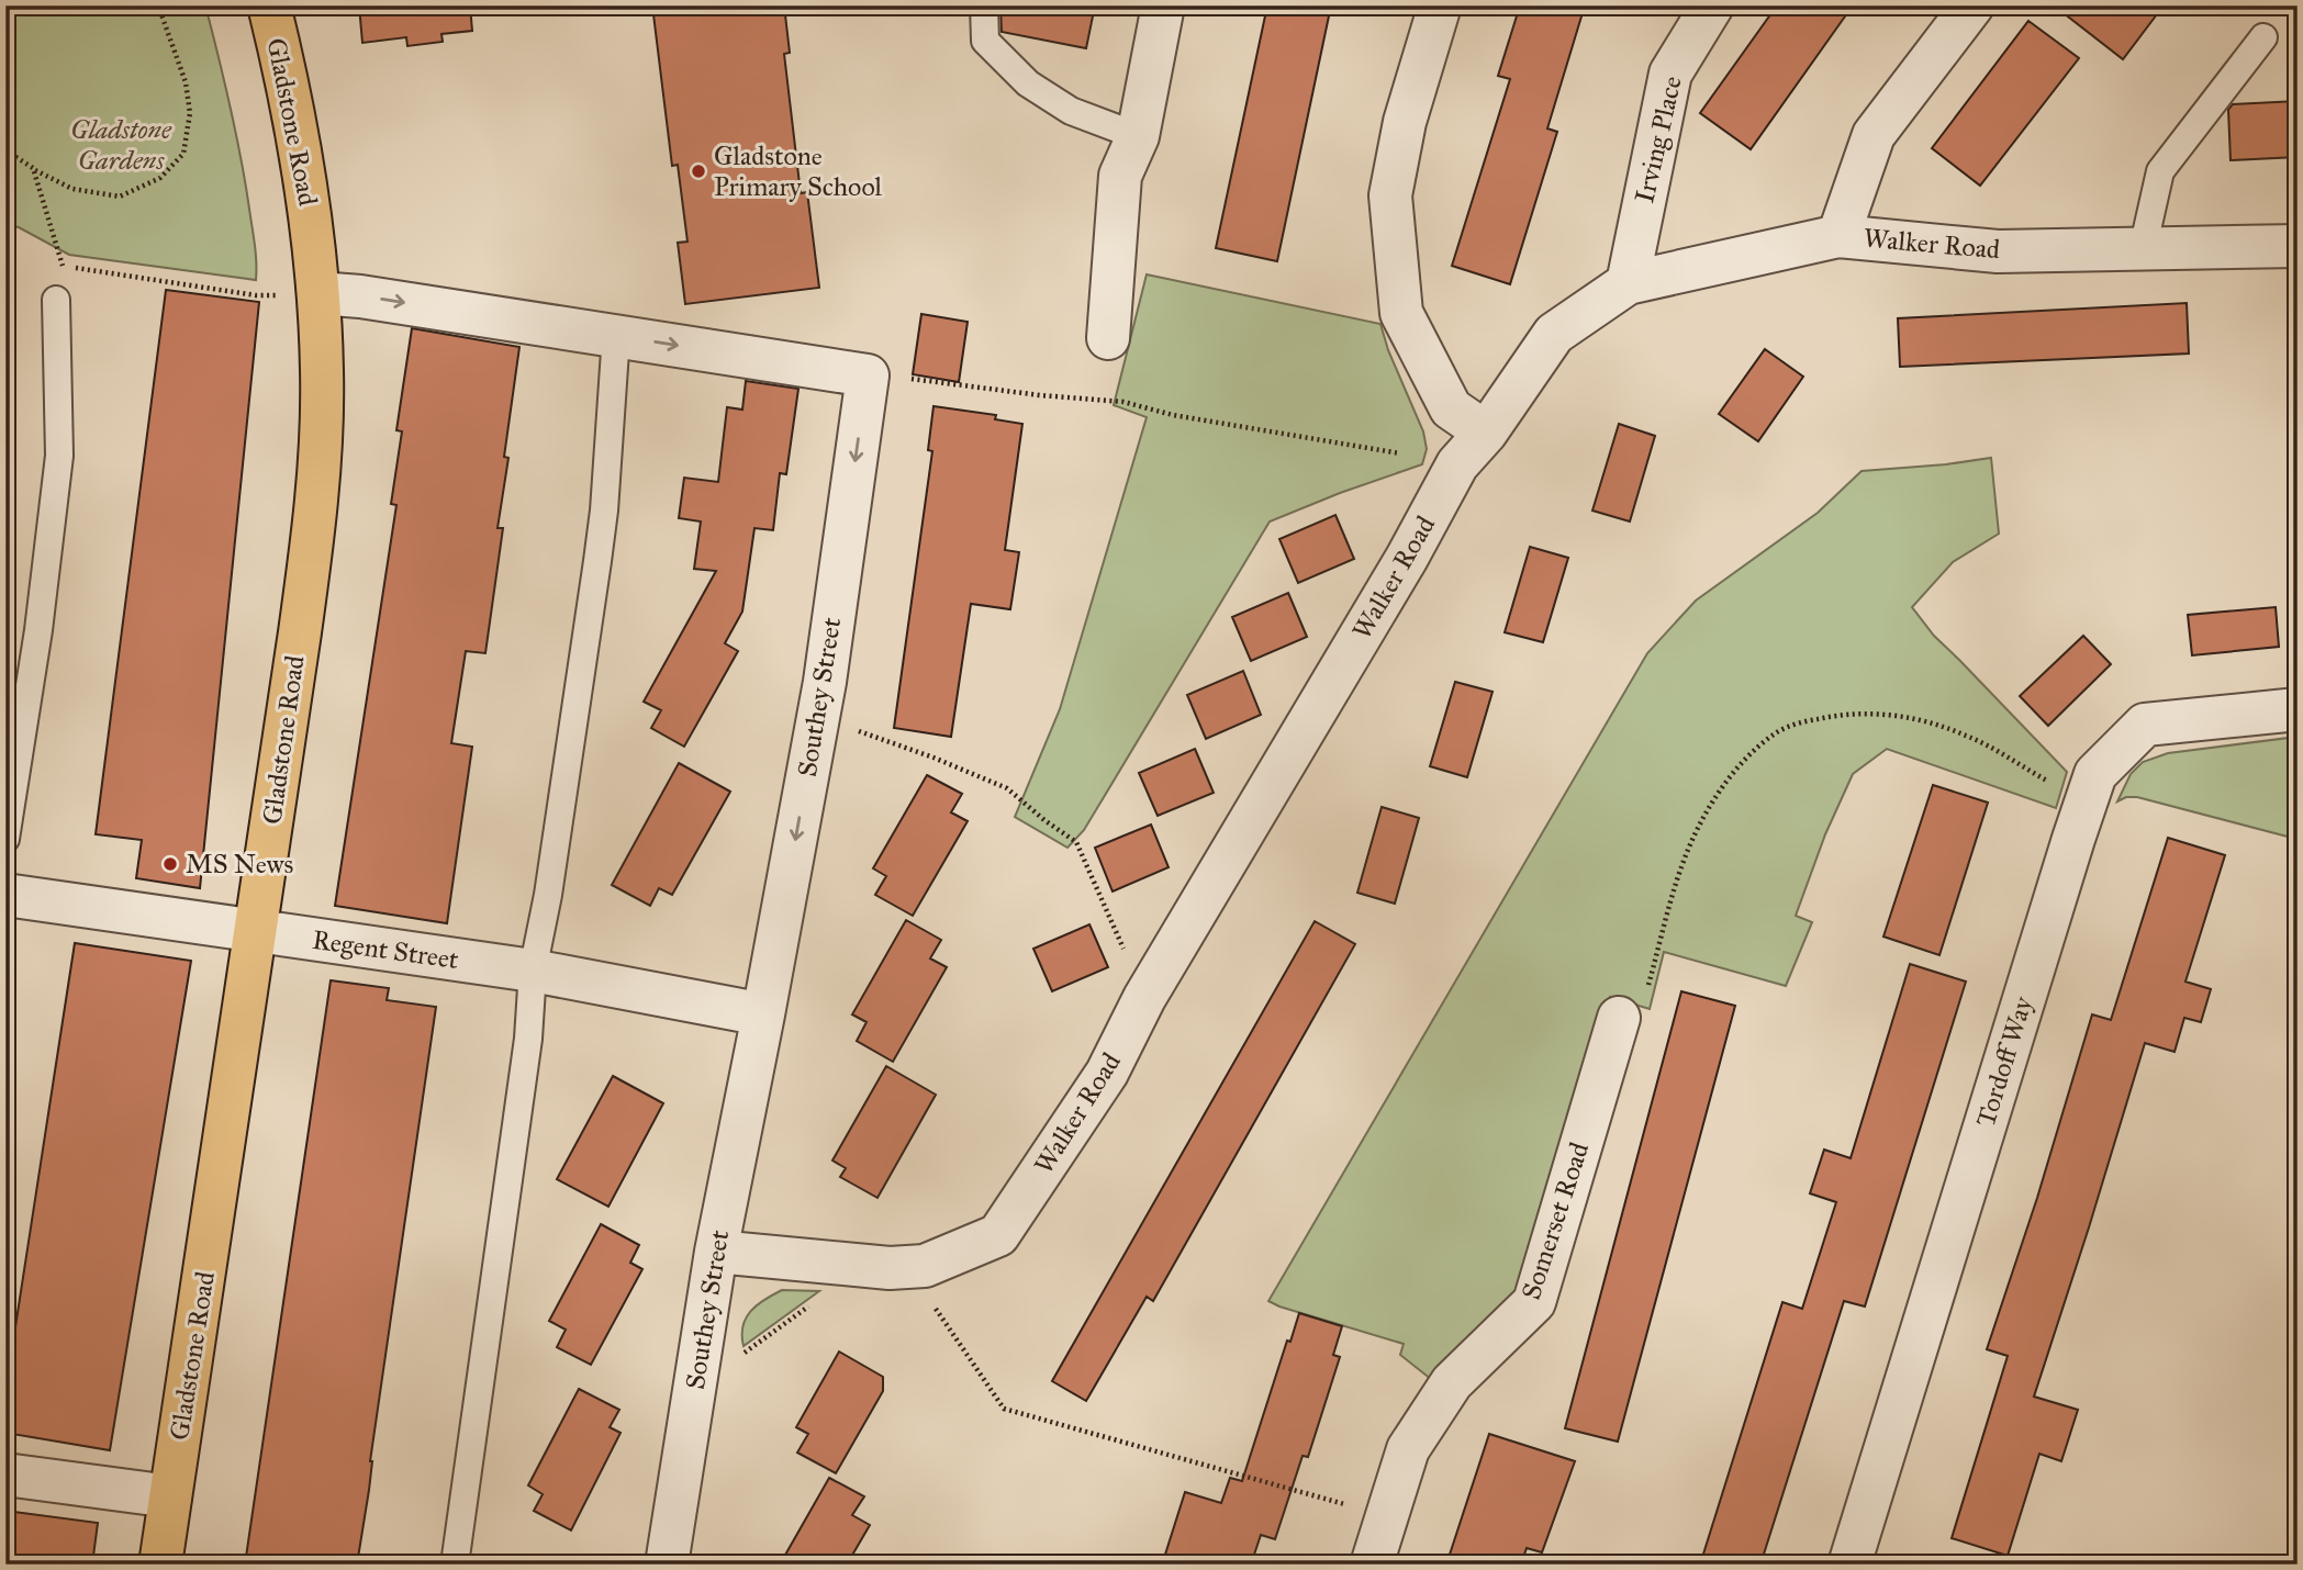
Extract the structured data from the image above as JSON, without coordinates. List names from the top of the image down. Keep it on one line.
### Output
{"streets":{"main road":["Gladstone Road"],"street":["Irving Place","Walker Road","Southey Street","Regent Street","Tordoff Way","Somerset Road"]},"crossings":[["Gladstone Road","Regent Street"],["Irving Place","Walker Road"],["Walker Road","Southey Street"],["Southey Street","Regent Street"]],"one_way":["Southey Street"],"parks":["Gladstone Gardens"],"places":["Gladstone Primary School","MS News"]}
